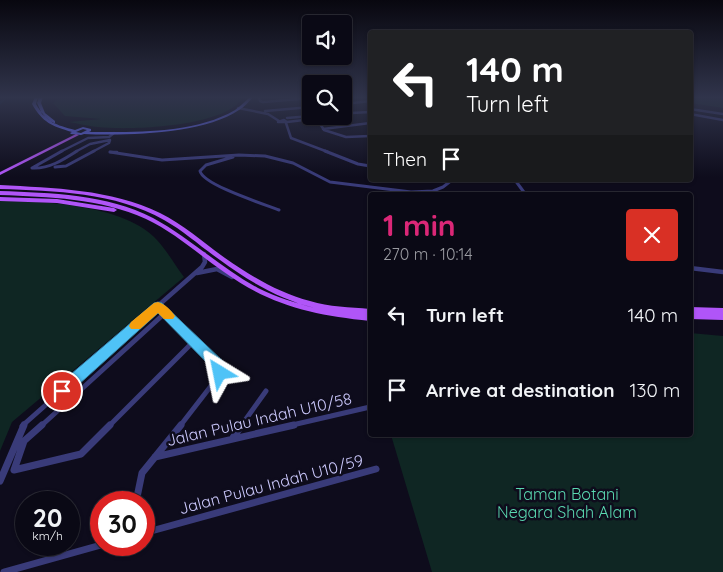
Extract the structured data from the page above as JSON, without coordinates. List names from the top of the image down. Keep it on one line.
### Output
{"streets":{"street":["Jalan Pulau Indah U10/58","Jalan Pulau Indah U10/59"]},"parks":["Taman Botani Negara Shah Alam"],"page":{"turn":["140 m","Turn left"],"then":"Then","heading":["1 min","270 m · 10:14"],"list":[{"name":"Turn left","value":"140 m"},{"name":"Arrive at destination","value":"130 m"}],"speed":"20 km/h","limit":"30"}}
